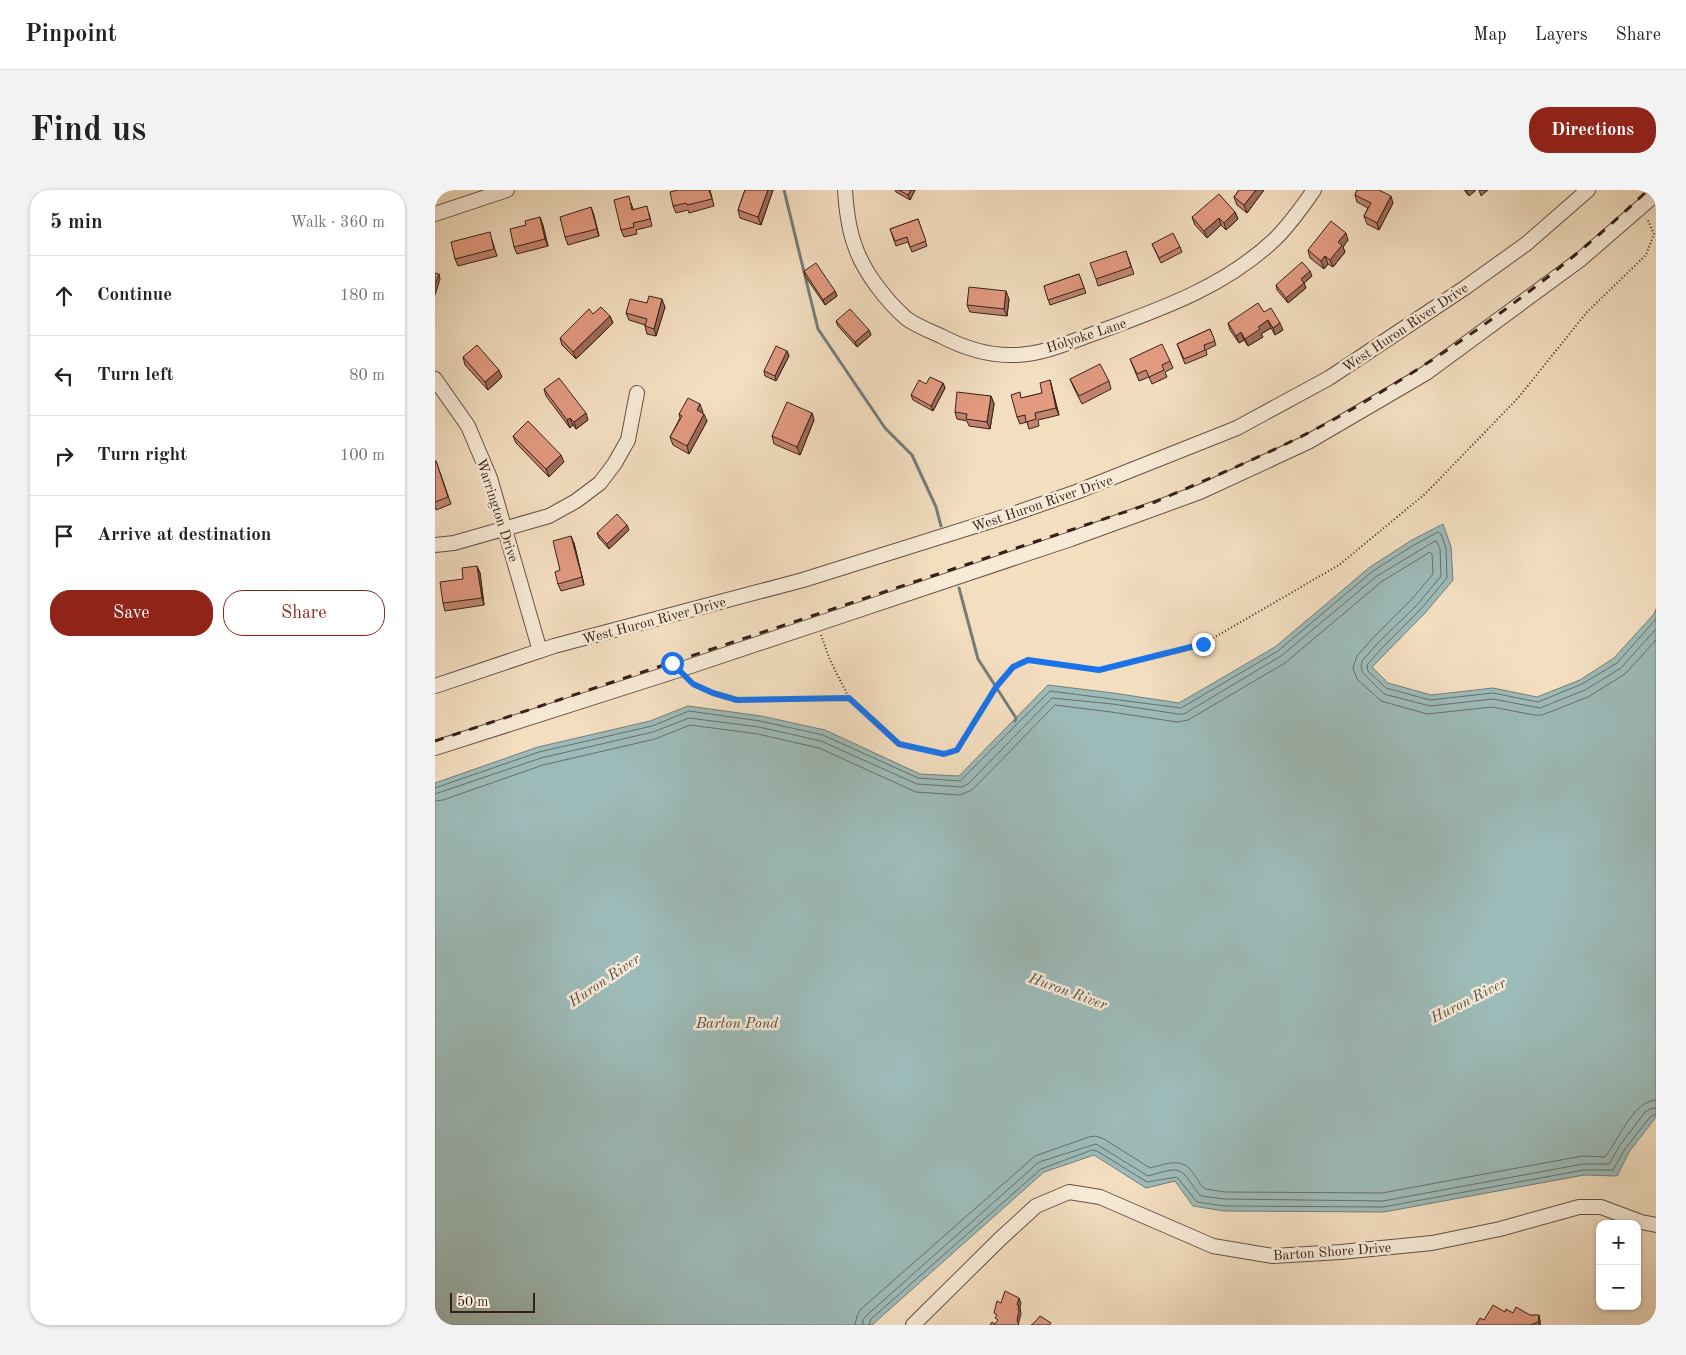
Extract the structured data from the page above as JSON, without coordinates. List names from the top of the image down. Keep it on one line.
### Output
{"streets":{"street":["West Huron River Drive","Holyoke Lane","Warrington Drive","Barton Shore Drive"]},"crossings":[["West Huron River Drive","Warrington Drive"]],"water":["Huron River","Barton Pond"],"scale_bar":"50 m","page":{"header":"Pinpoint","nav":["Map","Layers","Share"],"buttons":["Directions",["Save","Share"]],"title":"Find us","heading":["5 min","Walk · 360 m"],"list":[["Continue","180 m"],["Turn left","80 m"],["Turn right","100 m"],"Arrive at destination"],"map_buttons":["+","−"],"scale":"50 m"}}
